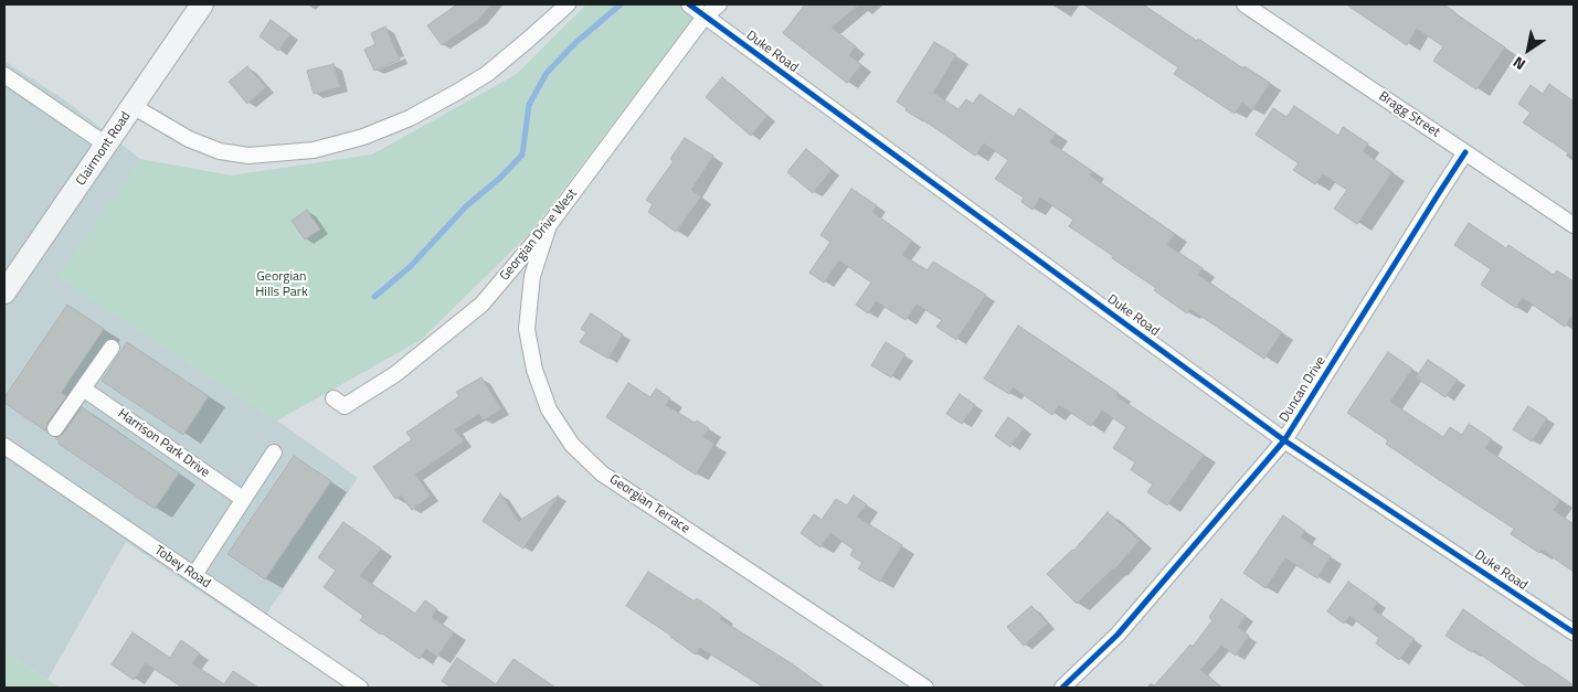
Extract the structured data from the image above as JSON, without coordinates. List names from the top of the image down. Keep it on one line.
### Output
{"streets":{"main road":["Clairmont Road"],"street":["Duke Road","Bragg Street","Georgian Drive West","Duncan Drive","Harrison Park Drive","Georgian Terrace","Tobey Road"]},"crossings":[["Duke Road","Georgian Drive West"],["Duke Road","Duncan Drive"],["Bragg Street","Duncan Drive"],["Georgian Drive West","Georgian Terrace"]],"parks":["Georgian Hills Park"],"north":"bottom left"}
